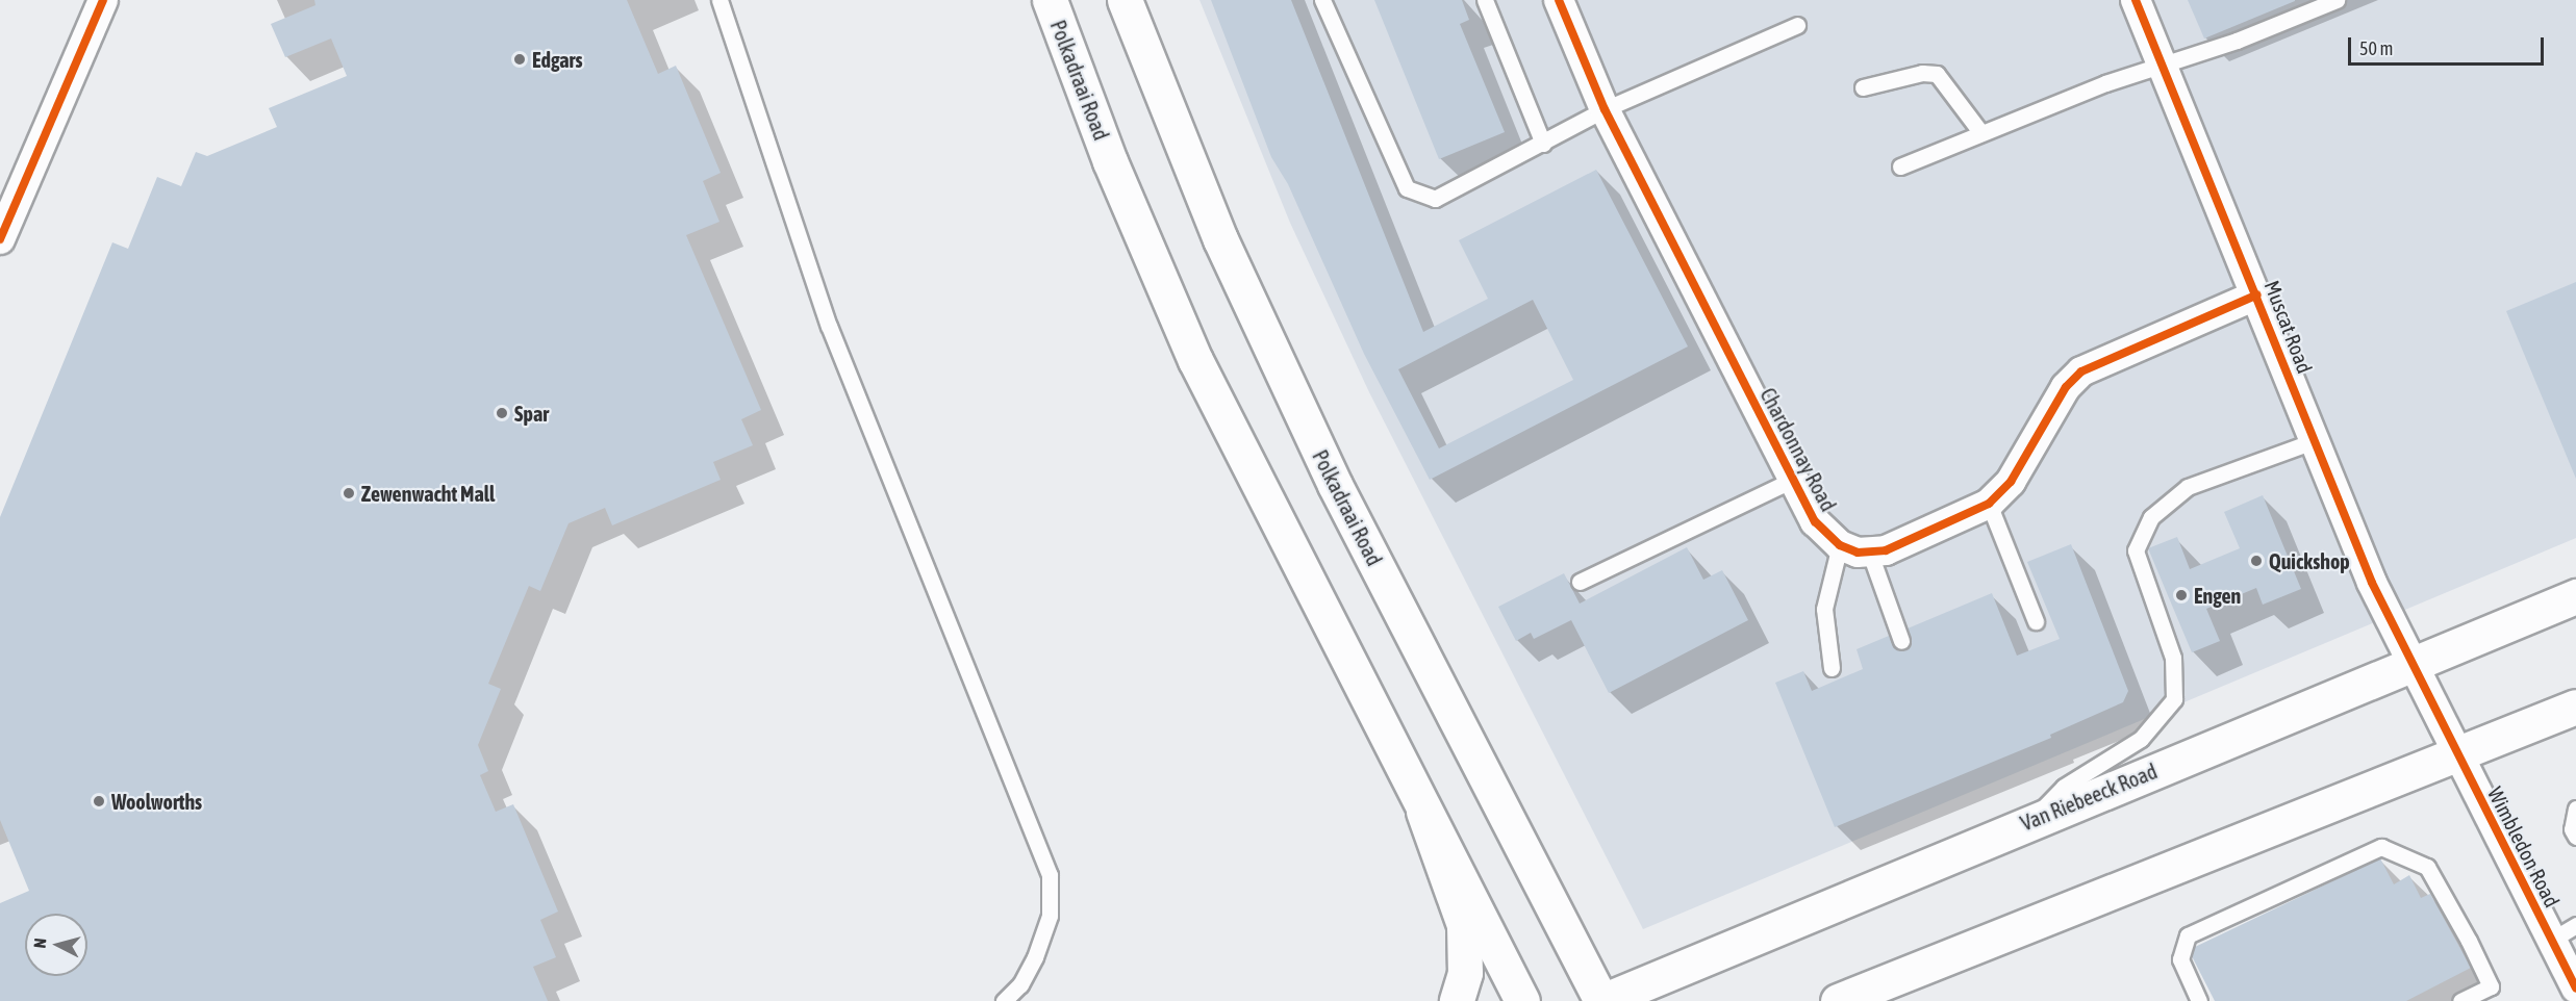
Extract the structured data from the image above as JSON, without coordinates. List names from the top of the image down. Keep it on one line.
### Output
{"streets":{"main road":["Polkadraai Road","Van Riebeeck Road"],"street":["Muscat Road","Chardonnay Road","Wimbledon Road"]},"crossings":[["Polkadraai Road","Van Riebeeck Road"],["Muscat Road","Van Riebeeck Road"],["Muscat Road","Wimbledon Road"],["Van Riebeeck Road","Wimbledon Road"]],"places":["Edgars","Spar","Zewenwacht Mall","Quickshop","Engen","Woolworths"],"scale_bar":"50 m","north":"left"}
